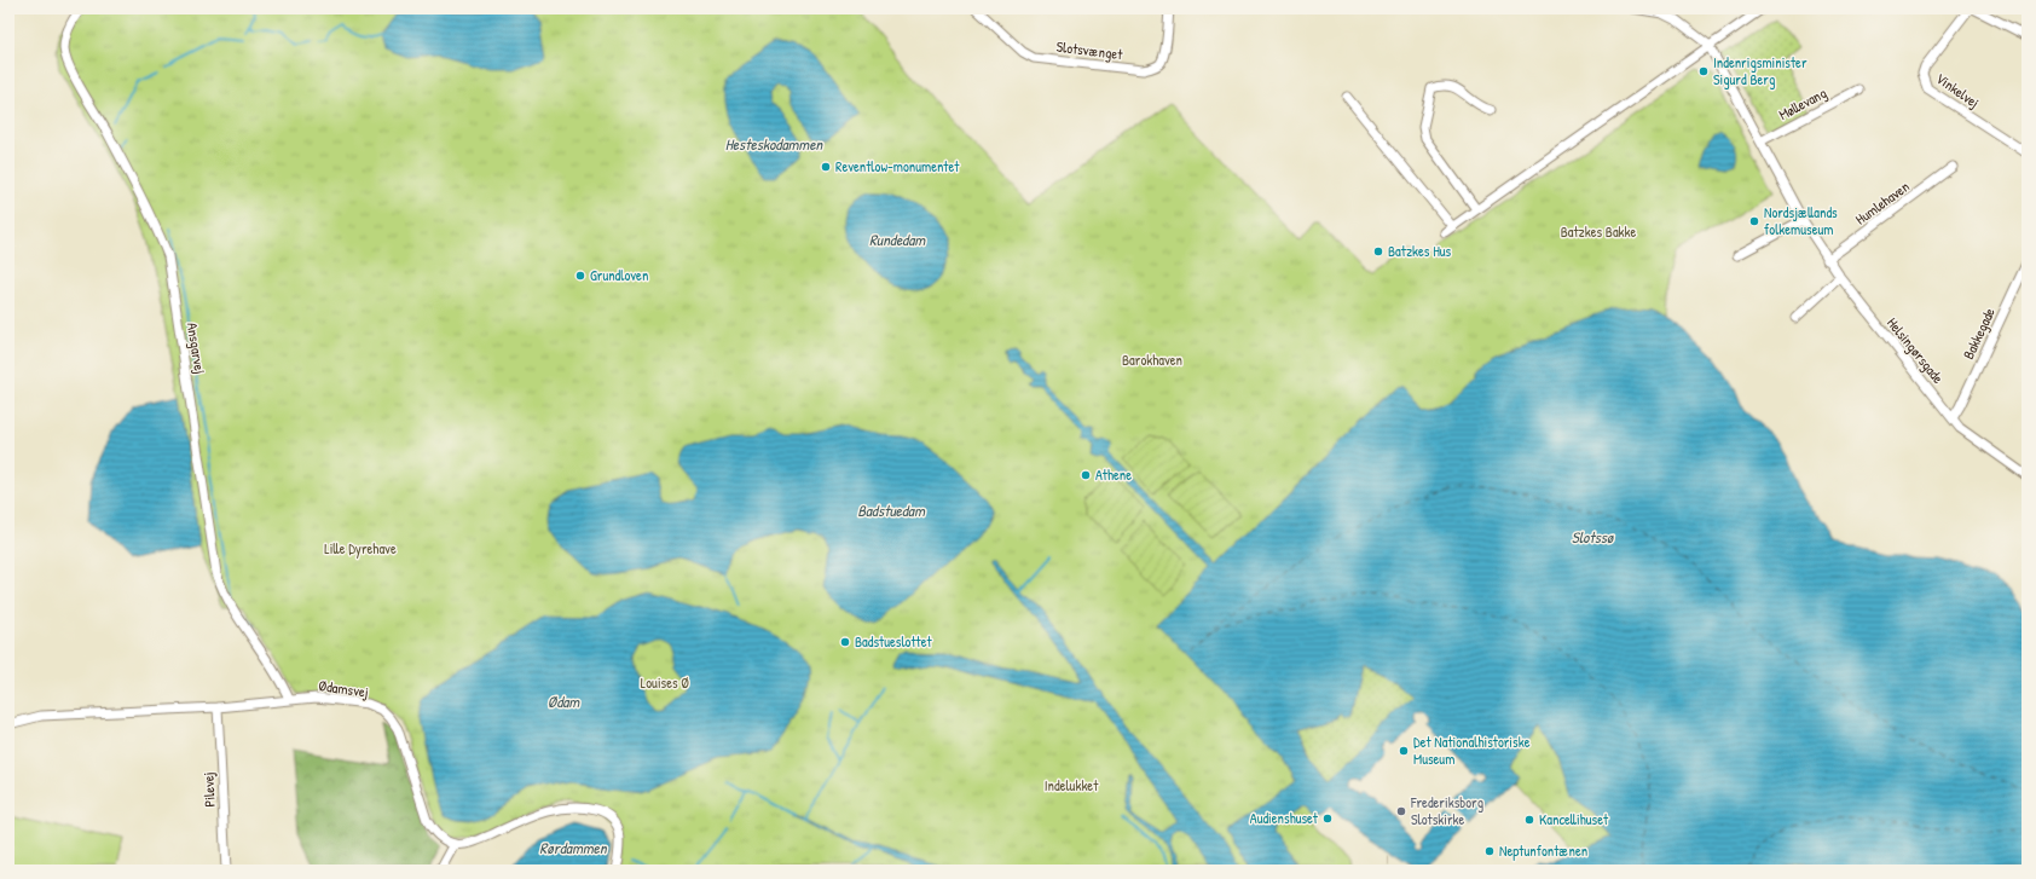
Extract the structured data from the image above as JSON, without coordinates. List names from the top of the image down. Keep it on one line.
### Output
{"streets":{"street":["Slotsvænget","Vinkelvej","Møllevang","Humlehaven","Bakkegade","Ansgarvej","Helsingørsgade","Ødamsvej","Pilevej"]},"crossings":[["Møllevang","Helsingørsgade"],["Humlehaven","Helsingørsgade"],["Bakkegade","Helsingørsgade"],["Ansgarvej","Ødamsvej"],["Ødamsvej","Pilevej"]],"water":["Hesteskodammen","Rundedam","Badstuedam","Slotssø","Ødam","Rørdammen"],"parks":["Batzkes Bakke","Barokhaven","Lille Dyrehave","Louises Ø","Indelukket"],"places":["Indenrigsminister Sigurd Berg","Reventlow-monumentet","Nordsjællands folkemuseum","Batzkes Hus","Grundloven","Athene","Badstueslottet","Det Nationalhistoriske Museum","Frederiksborg Slotskirke","Audienshuset","Kancellihuset","Neptunfontænen"]}
